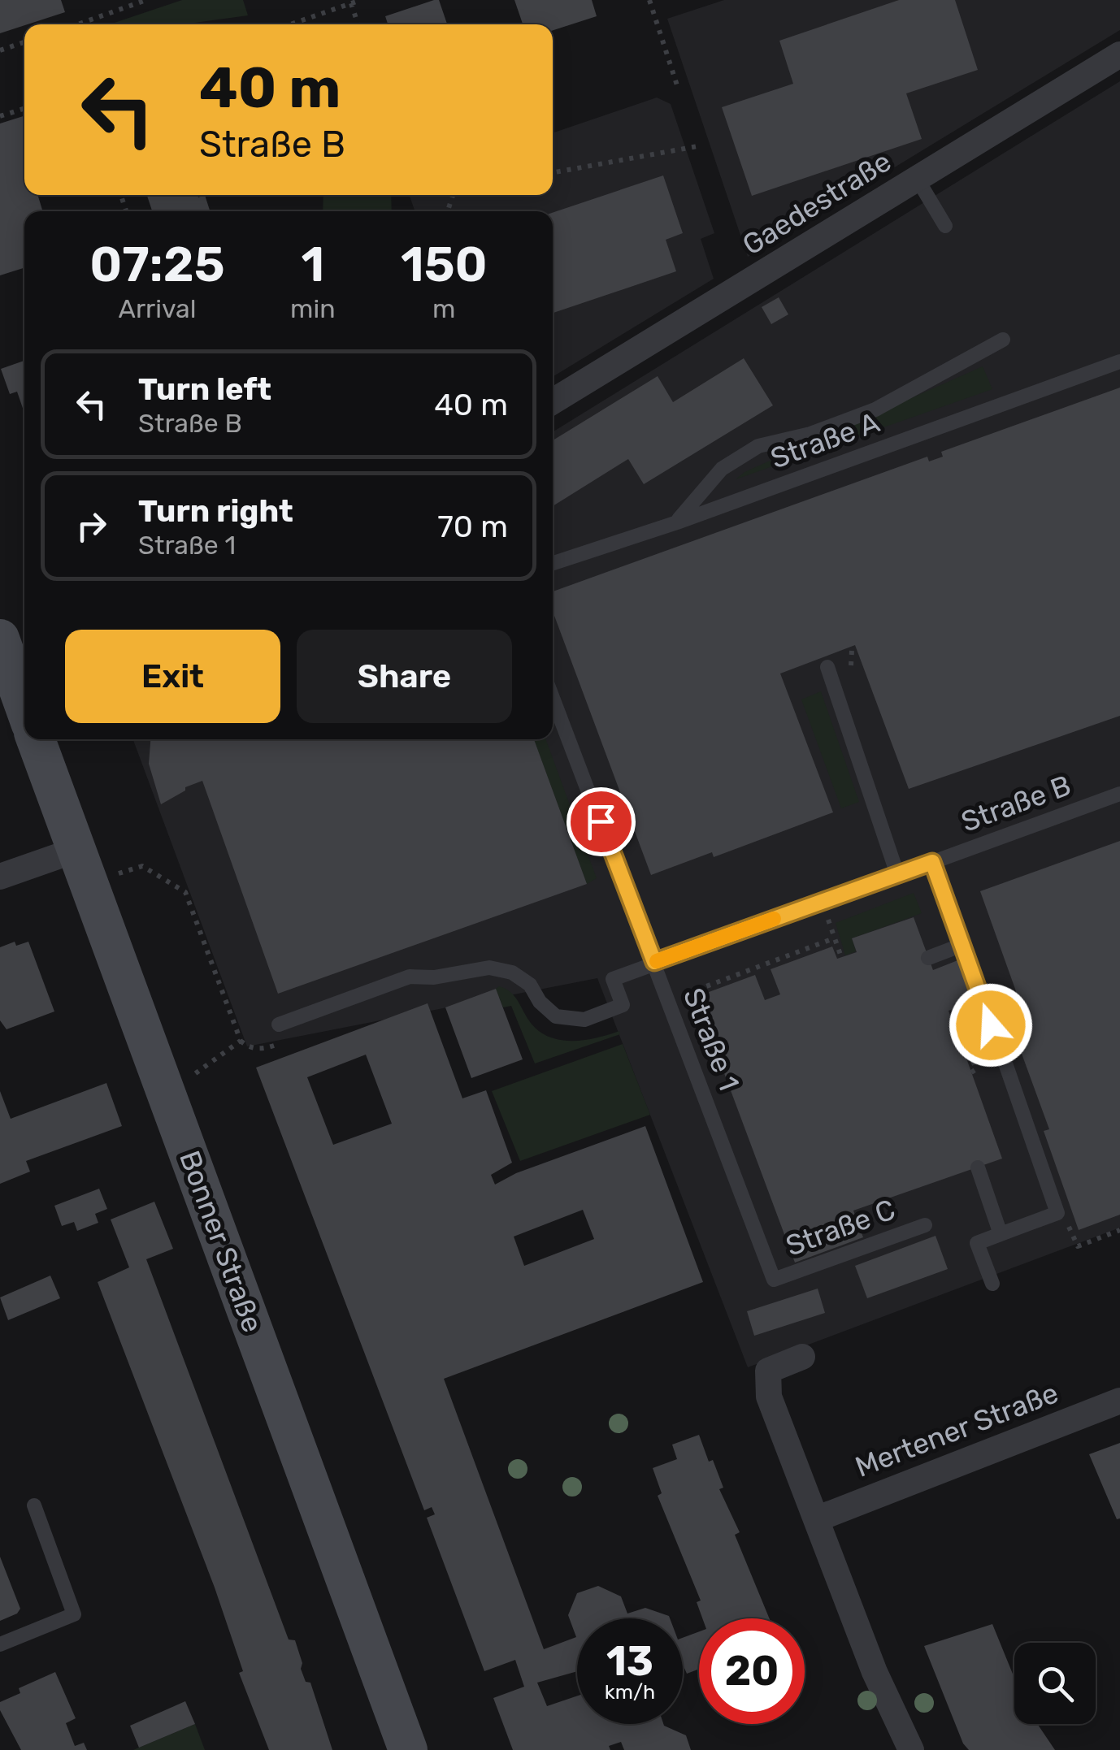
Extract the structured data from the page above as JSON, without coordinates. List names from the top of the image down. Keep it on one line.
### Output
{"streets":{"main road":["Bonner Straße"],"street":["Gaedestraße","Mertener Straße"],"lane":["Straße A","Straße B","Straße 1","Straße C"]},"crossings":[["Straße B","Straße 1"],["Straße 1","Straße C"]],"page":{"turn":["40 m","Straße B"],"eta":["07:25","Arrival","1","min","150","m"],"list":[{"name":"Turn left","note":"Straße B","value":"40 m"},{"name":"Turn right","note":"Straße 1","value":"70 m"}],"buttons":["Exit","Share"],"speed":"13 km/h","limit":"20"}}
